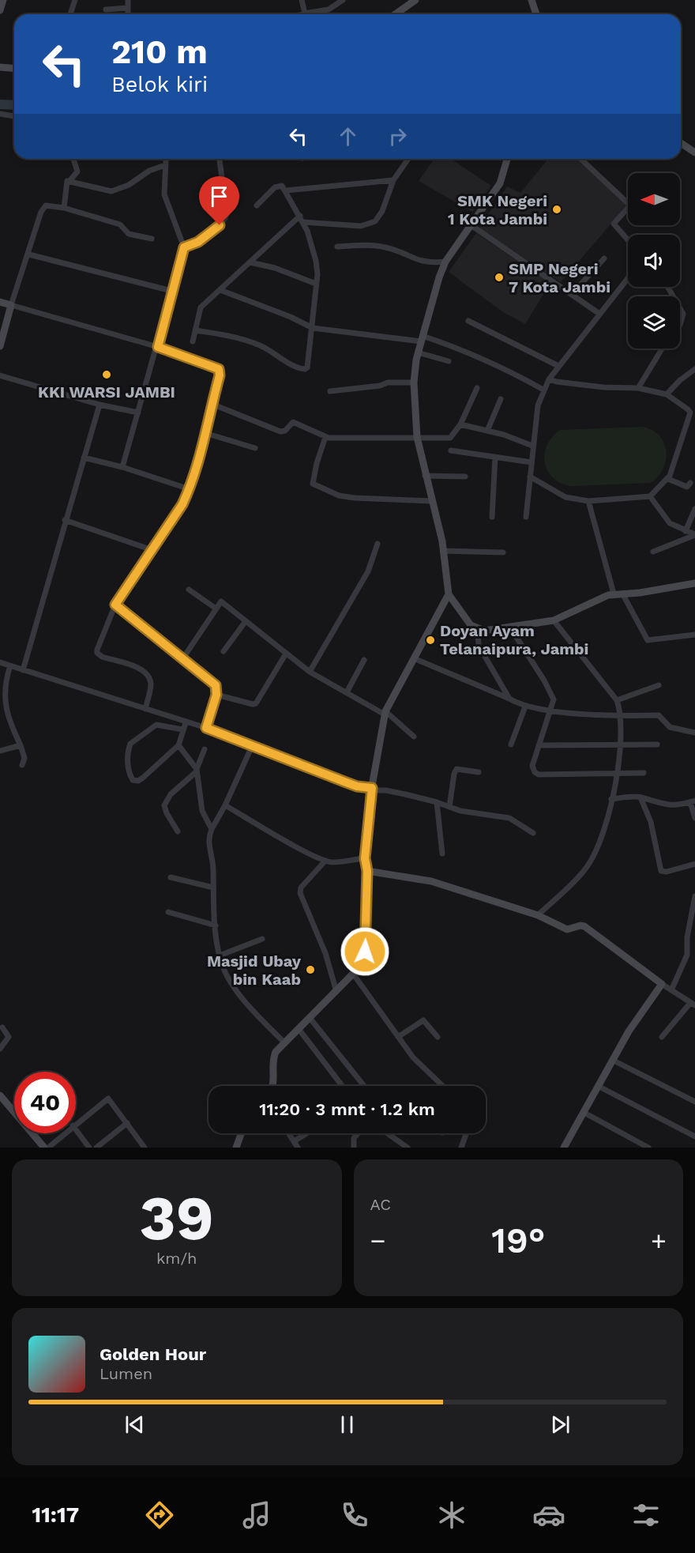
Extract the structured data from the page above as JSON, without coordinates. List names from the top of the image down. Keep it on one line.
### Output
{"places":["SMK Negeri 1 Kota Jambi","SMP Negeri 7 Kota Jambi","KKI WARSI JAMBI","Doyan Ayam Telanaipura, Jambi","Masjid Ubay bin Kaab"],"north":"left","page":{"turn":["210 m","Belok kiri"],"limit":"40","trip":"11:20 · 3 mnt · 1.2 km","tile":[["39","km/h"],"AC"],"heat":["−","19°","+"],"song":["Golden Hour","Lumen"],"tabs":"11:17"}}
